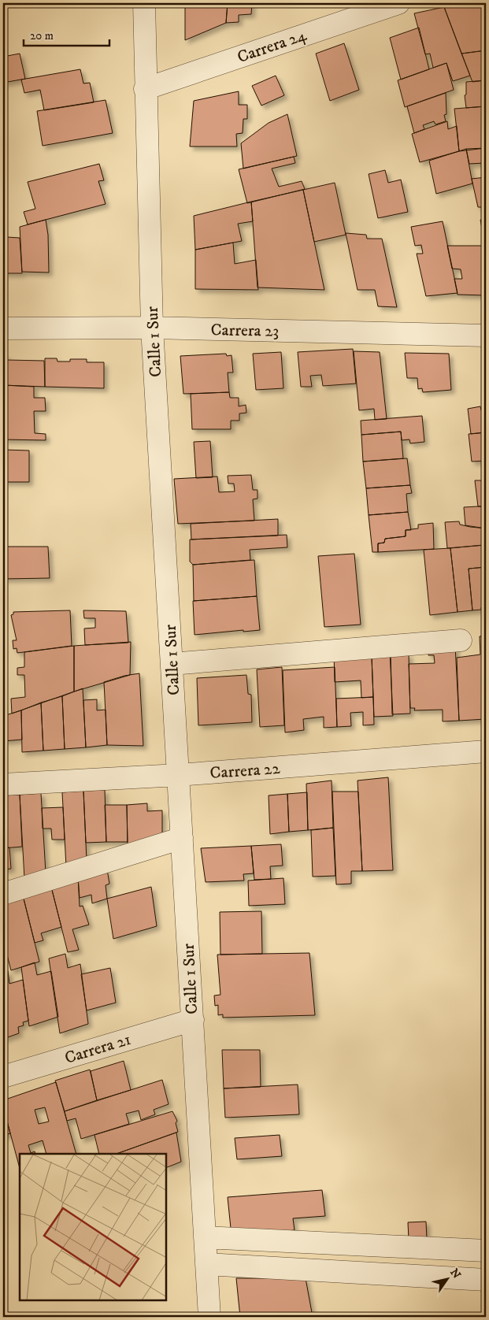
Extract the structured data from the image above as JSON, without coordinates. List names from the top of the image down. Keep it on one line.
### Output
{"streets":{"street":["Carrera 24","Carrera 23","Calle 1 Sur","Carrera 22","Carrera 21"]},"crossings":[["Carrera 24","Calle 1 Sur"],["Carrera 23","Calle 1 Sur"],["Calle 1 Sur","Carrera 22"],["Calle 1 Sur","Carrera 21"]],"scale_bar":"20 m","north":"top right"}
